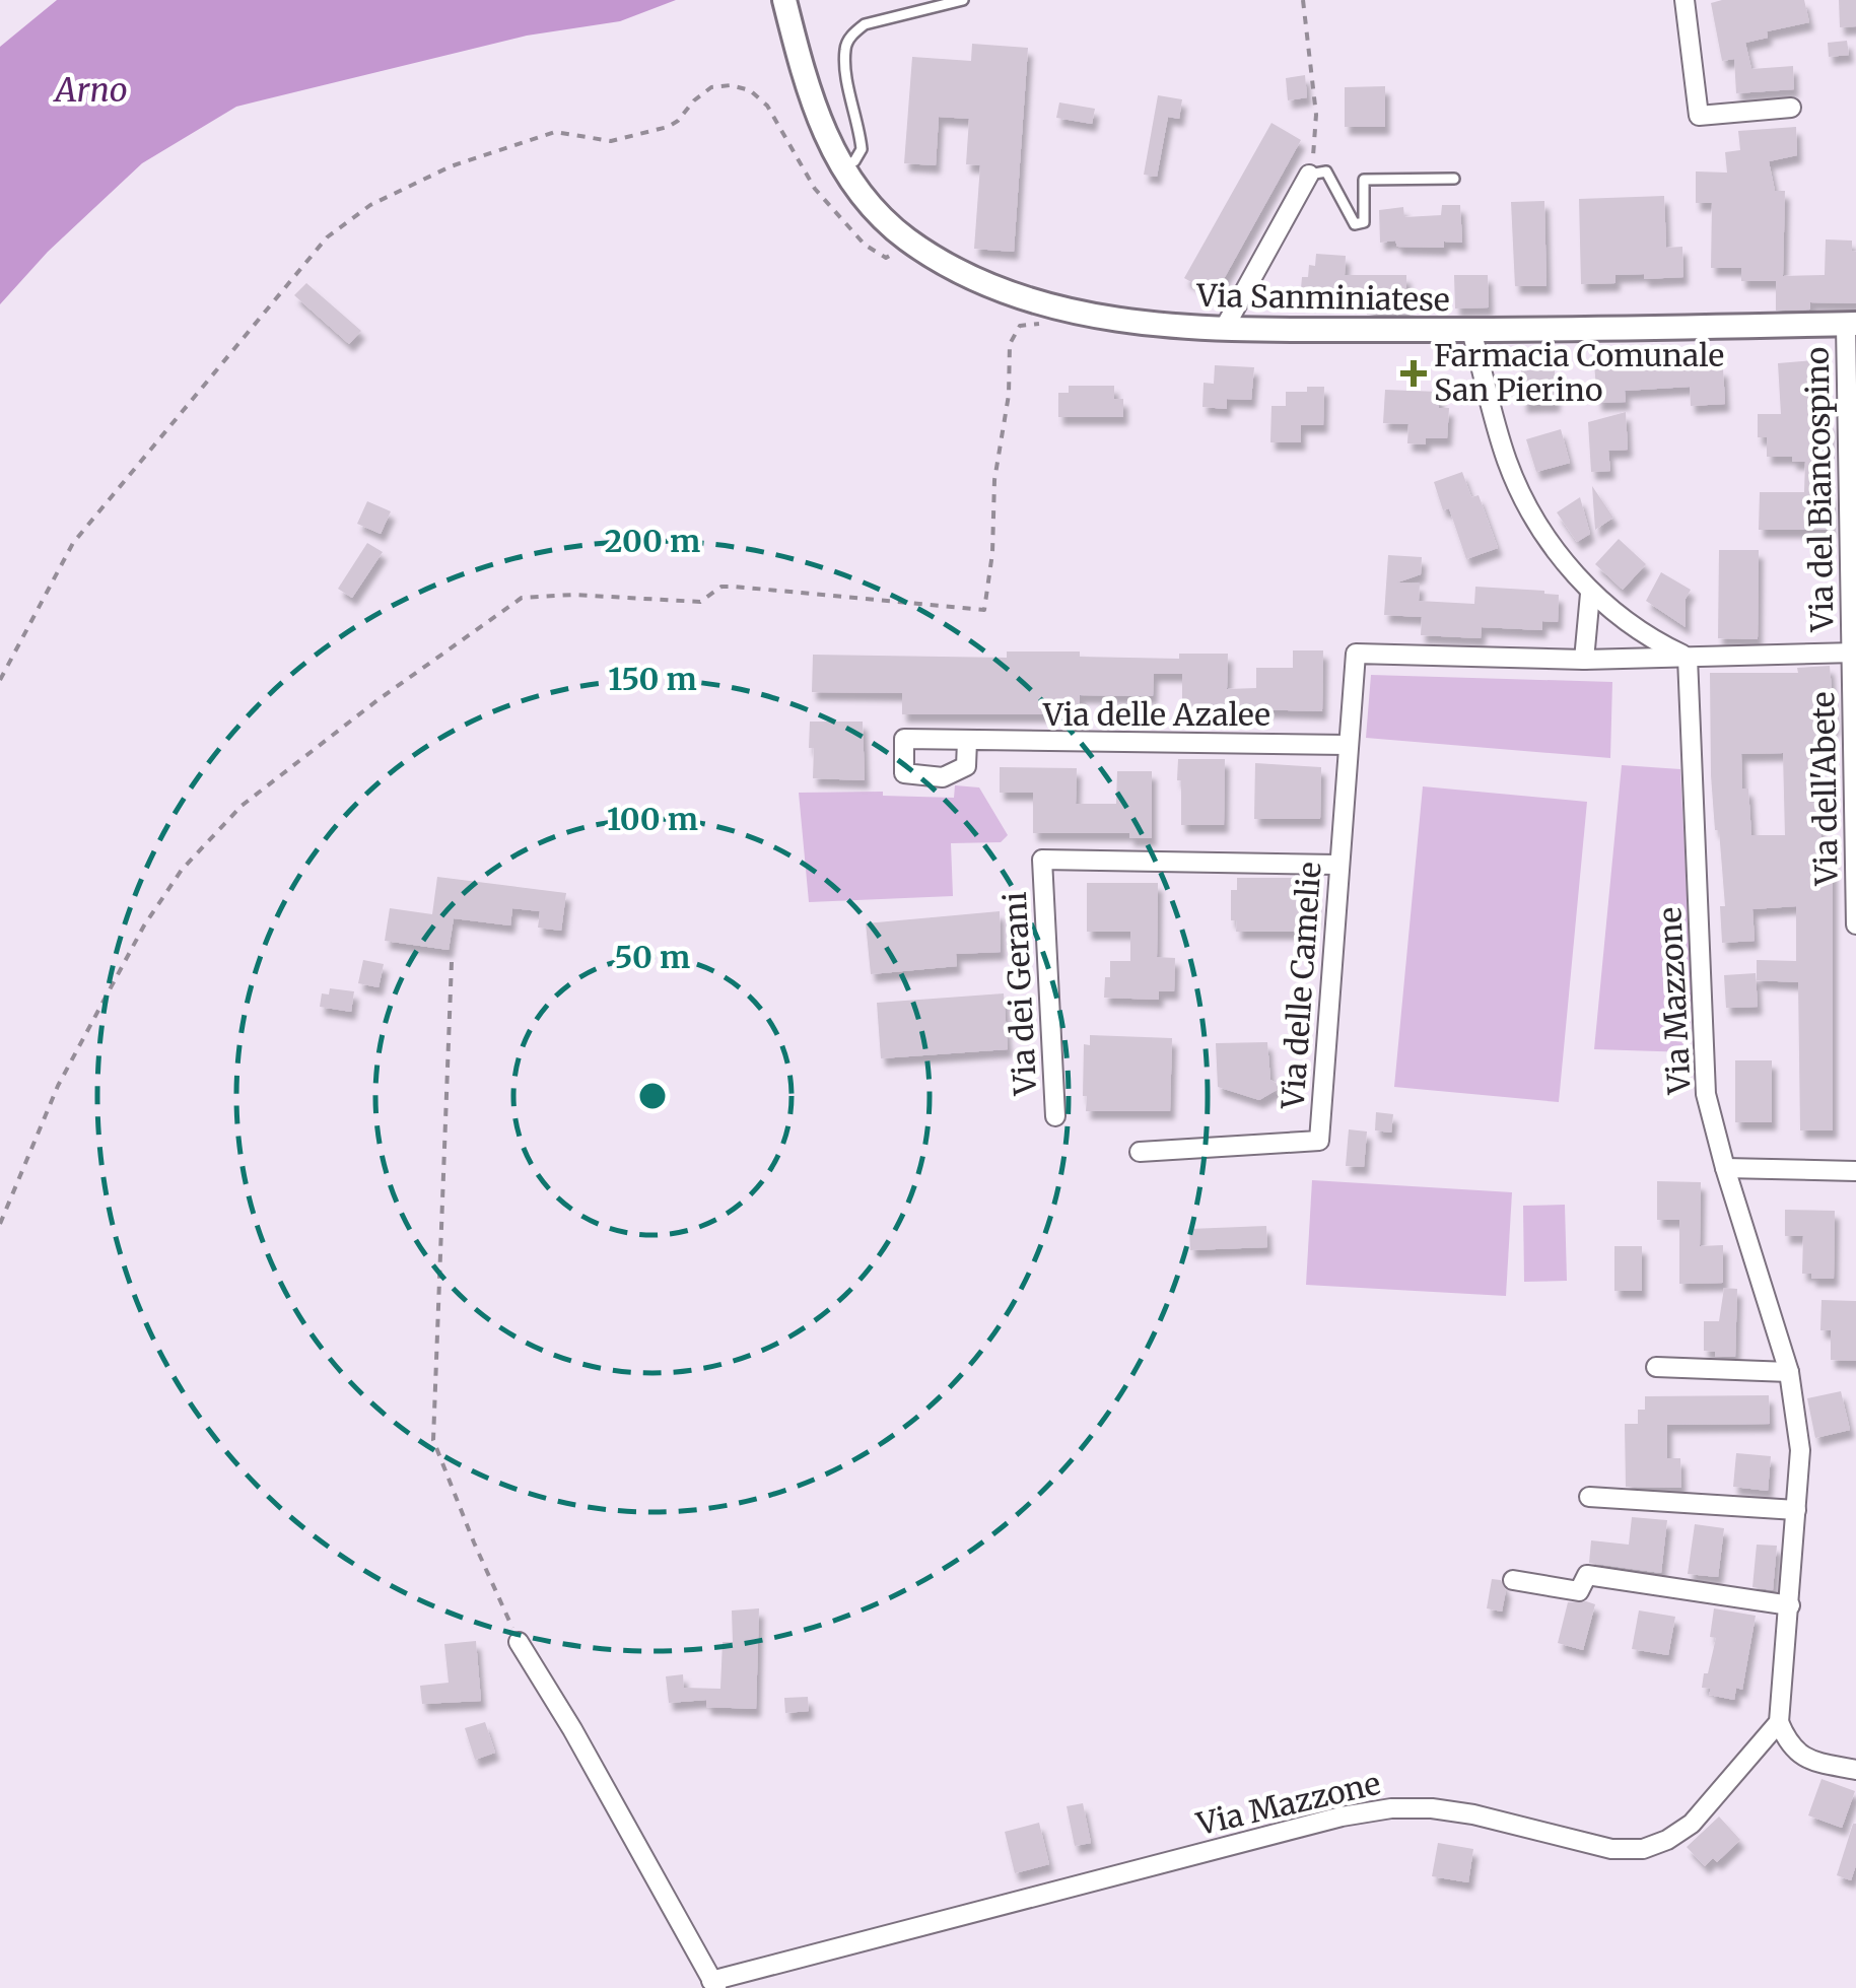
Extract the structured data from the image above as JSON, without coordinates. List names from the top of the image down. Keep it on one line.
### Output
{"streets":{"street":["Via Sanminiatese","Via del Biancospino","Via delle Azalee","Via dell'Abete","Via delle Camelie","Via dei Gerani","Via Mazzone"]},"crossings":[["Via Sanminiatese","Via del Biancospino"],["Via del Biancospino","Via dell'Abete"],["Via delle Azalee","Via delle Camelie"],["Via delle Camelie","Via dei Gerani"]],"water":["Arno"],"places":{"health":["Farmacia Comunale San Pierino"]},"rings":["200 m","150 m","100 m","50 m"]}
